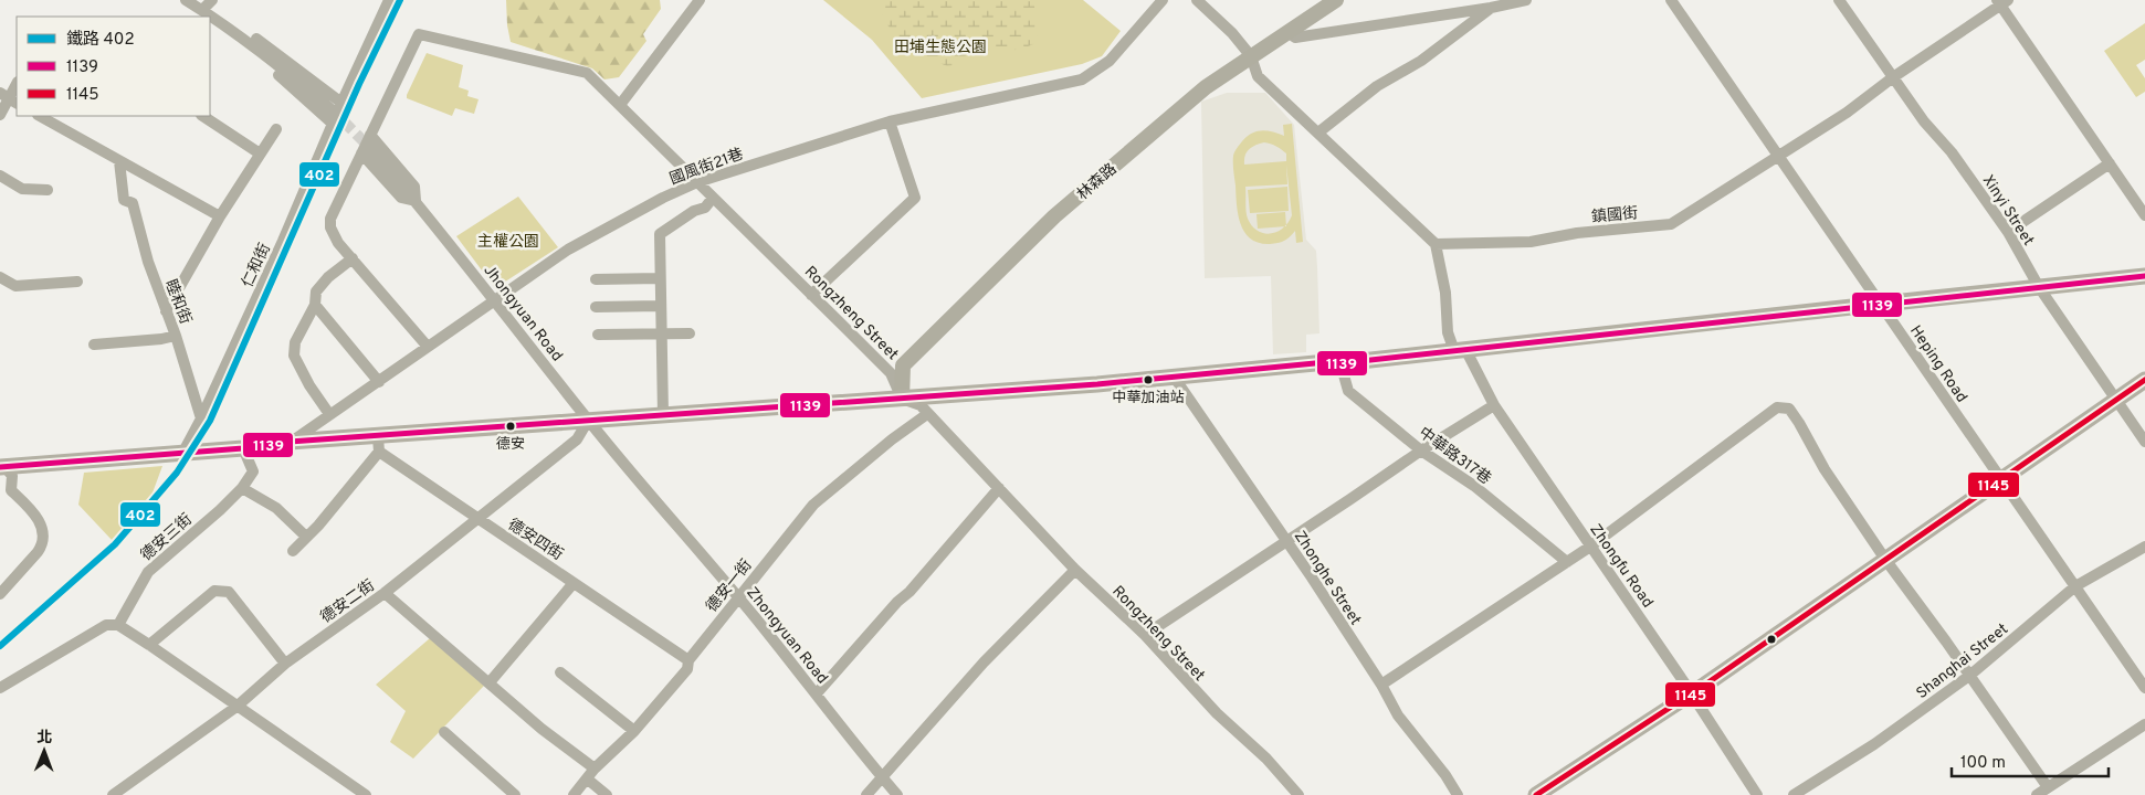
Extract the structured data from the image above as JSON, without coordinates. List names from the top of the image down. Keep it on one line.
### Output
{"streets":{"street":["國風街21巷","林森路","Xinyi Street","鎮國街","仁和街","睦和街","Jhongyuan Road","Rongzheng Street","Heping Road","中華路317巷","德安三街","德安四街","Zhongfu Road","Zhonghe Street","德安一街","德安二街","Zhongyuan Road","Shanghai Street"]},"crossings":[["國風街21巷","Jhongyuan Road"],["國風街21巷","Rongzheng Street"],["林森路","Rongzheng Street"],["Xinyi Street","鎮國街"],["鎮國街","Heping Road"],["仁和街","睦和街"],["Jhongyuan Road","Rongzheng Street"],["Jhongyuan Road","德安二街"],["Jhongyuan Road","Zhongyuan Road"],["Rongzheng Street","德安一街"],["Heping Road","Shanghai Street"],["德安四街","德安一街"],["德安四街","德安二街"],["德安一街","Zhongyuan Road"],["德安二街","Zhongyuan Road"]],"parks":["田埔生態公園","主權公園"],"places":["中華加油站","德安"],"lines":["rail line 402","transit line 1139","transit line 1145"],"legend":["鐵路 402","1139","1145"],"scale_bar":"100 m","north":"top"}
